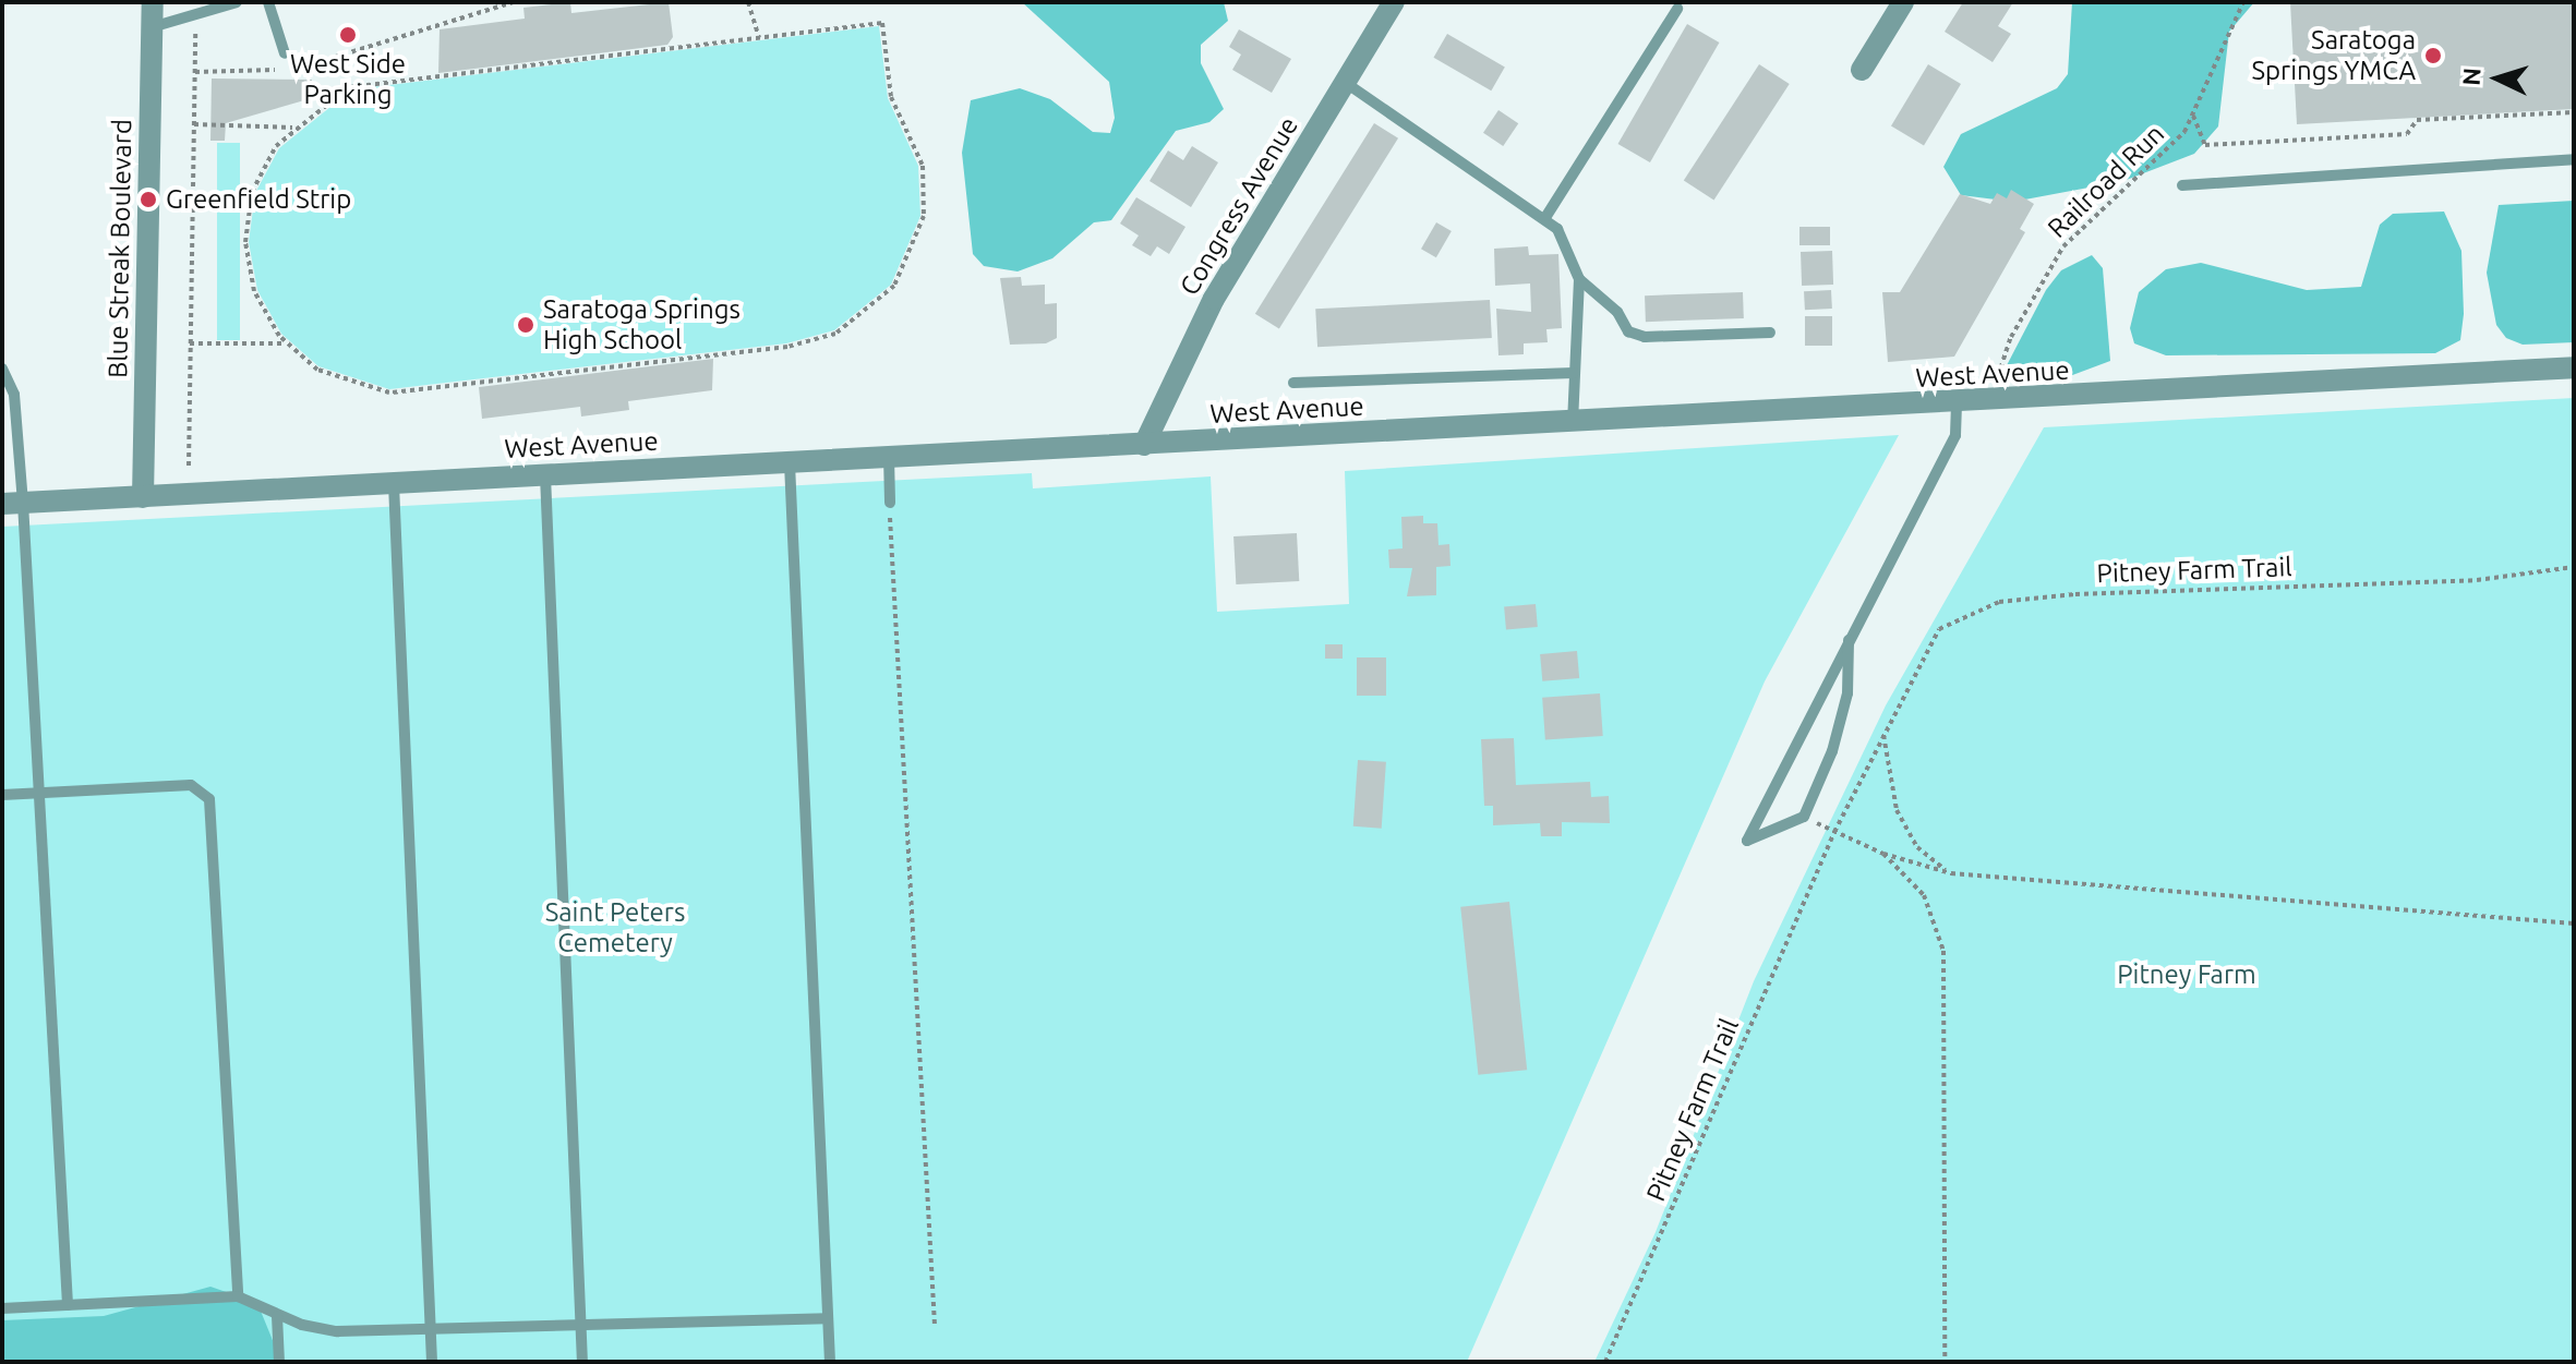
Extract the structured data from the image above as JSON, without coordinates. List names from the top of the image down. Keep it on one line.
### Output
{"streets":{"street":["Congress Avenue","Blue Streak Boulevard","West Avenue"],"path":["Railroad Run","Pitney Farm Trail"]},"crossings":[["Congress Avenue","West Avenue"],["Blue Streak Boulevard","West Avenue"]],"parks":["Saint Peters Cemetery","Pitney Farm"],"places":["West Side Parking","Saratoga Springs YMCA","Greenfield Strip","Saratoga Springs High School"],"north":"left"}
